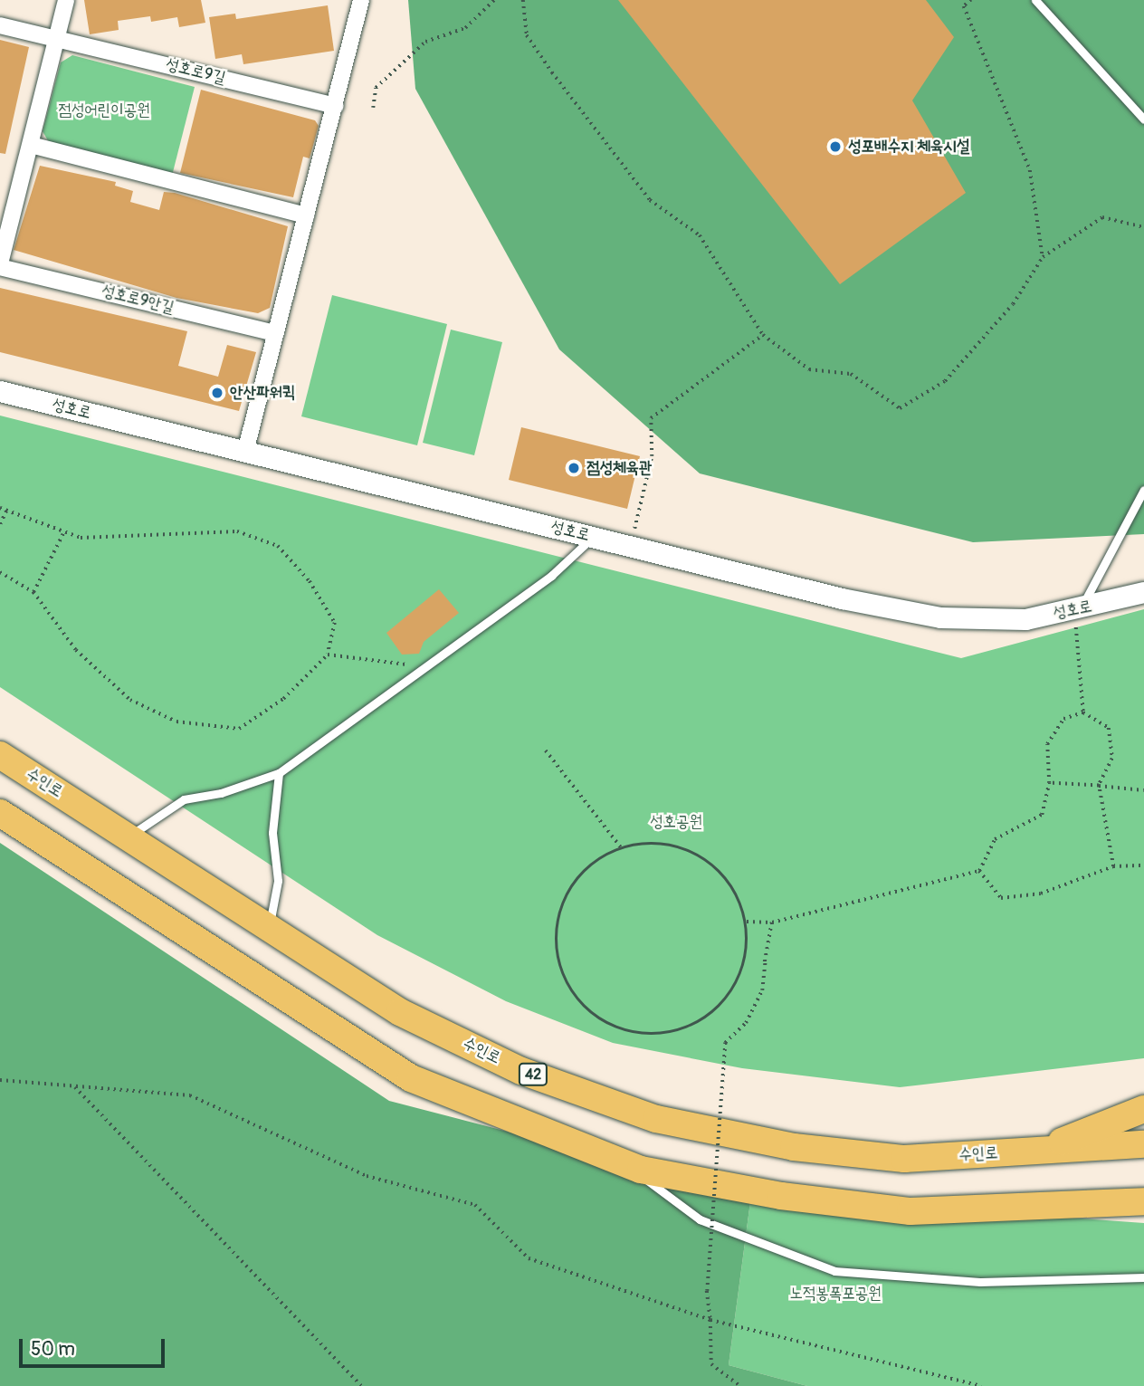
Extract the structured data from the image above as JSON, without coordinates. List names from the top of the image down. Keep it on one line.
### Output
{"streets":{"highway":["수인로","42"],"street":["성호로9길","성호로9안길","성호로"]},"crossings":[["성호로9길","성호로9안길"]],"parks":["점성어린이공원","성호공원","노적봉폭포공원"],"places":["성포배수지 체육시설","안산파워퀵","점성체육관"],"scale_bar":"50 m"}
